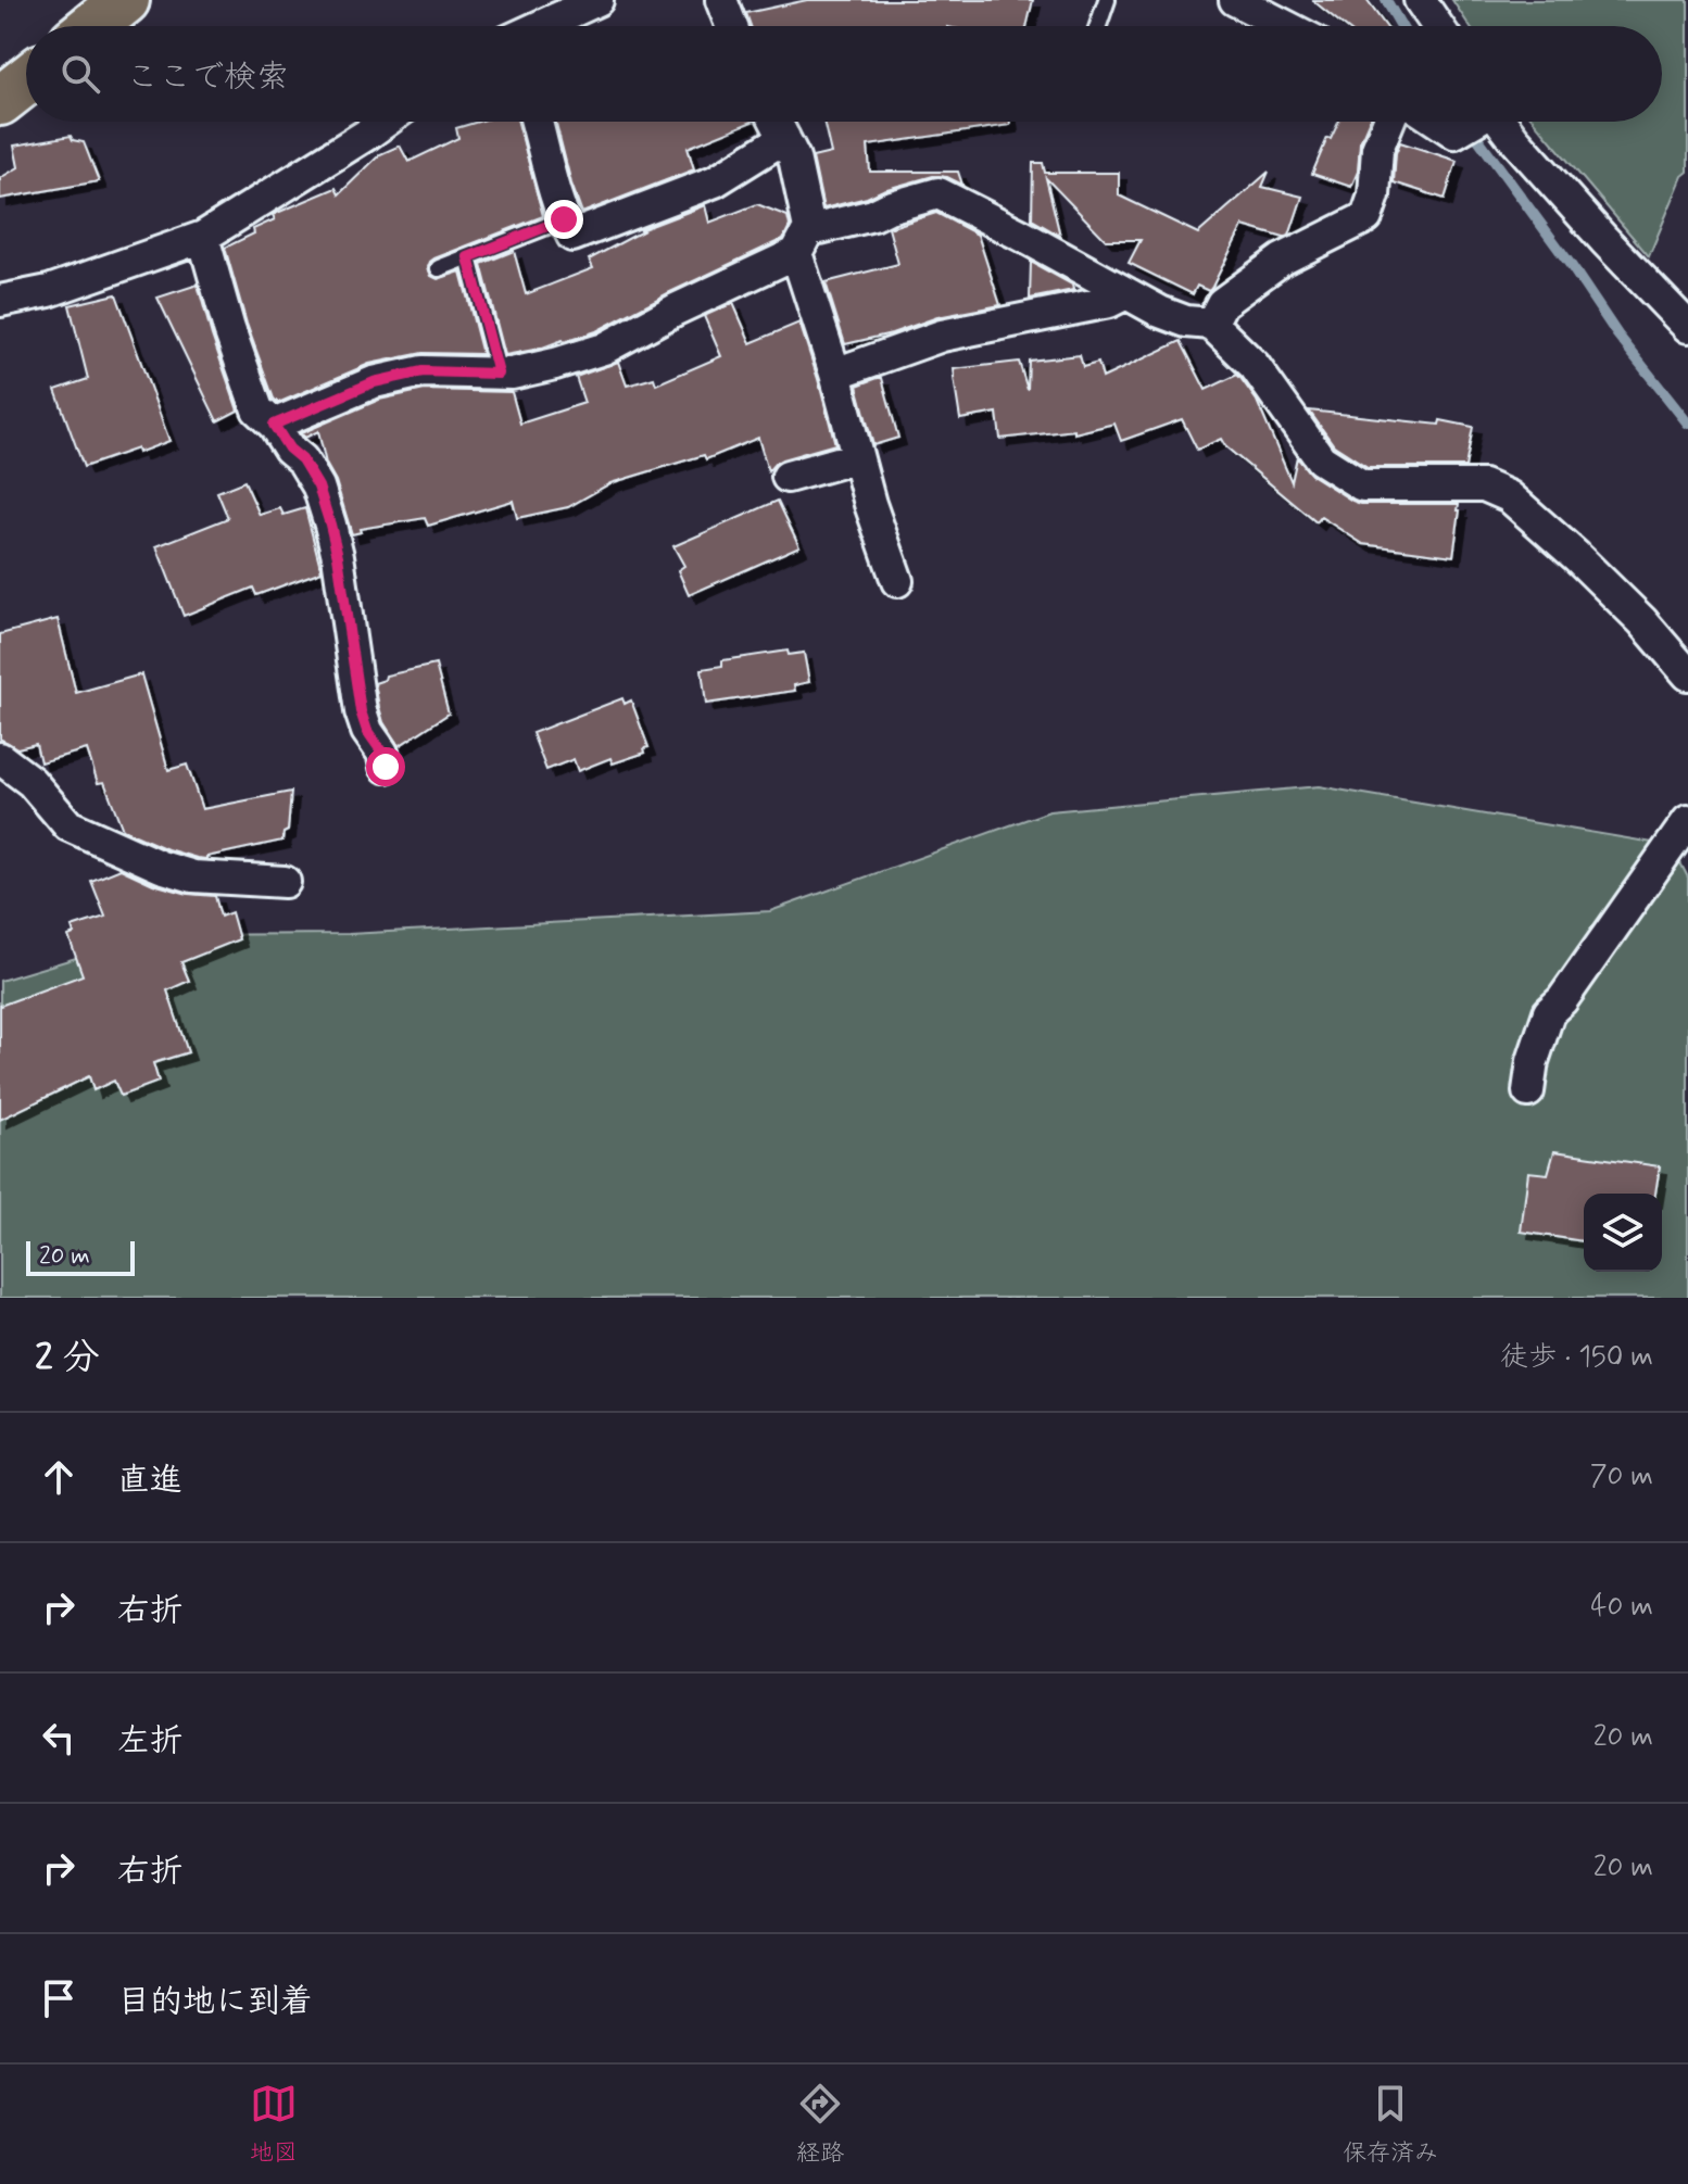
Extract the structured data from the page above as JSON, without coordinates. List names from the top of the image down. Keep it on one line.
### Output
{"scale_bar":"20 m","page":{"search":"ここで検索","scale":"20 m","heading":["2 分","徒歩 · 150 m"],"list":[["直進","70 m"],["右折","40 m"],["左折","20 m"],["右折","20 m"],"目的地に到着"],"nav":["地図","経路","保存済み"]}}
